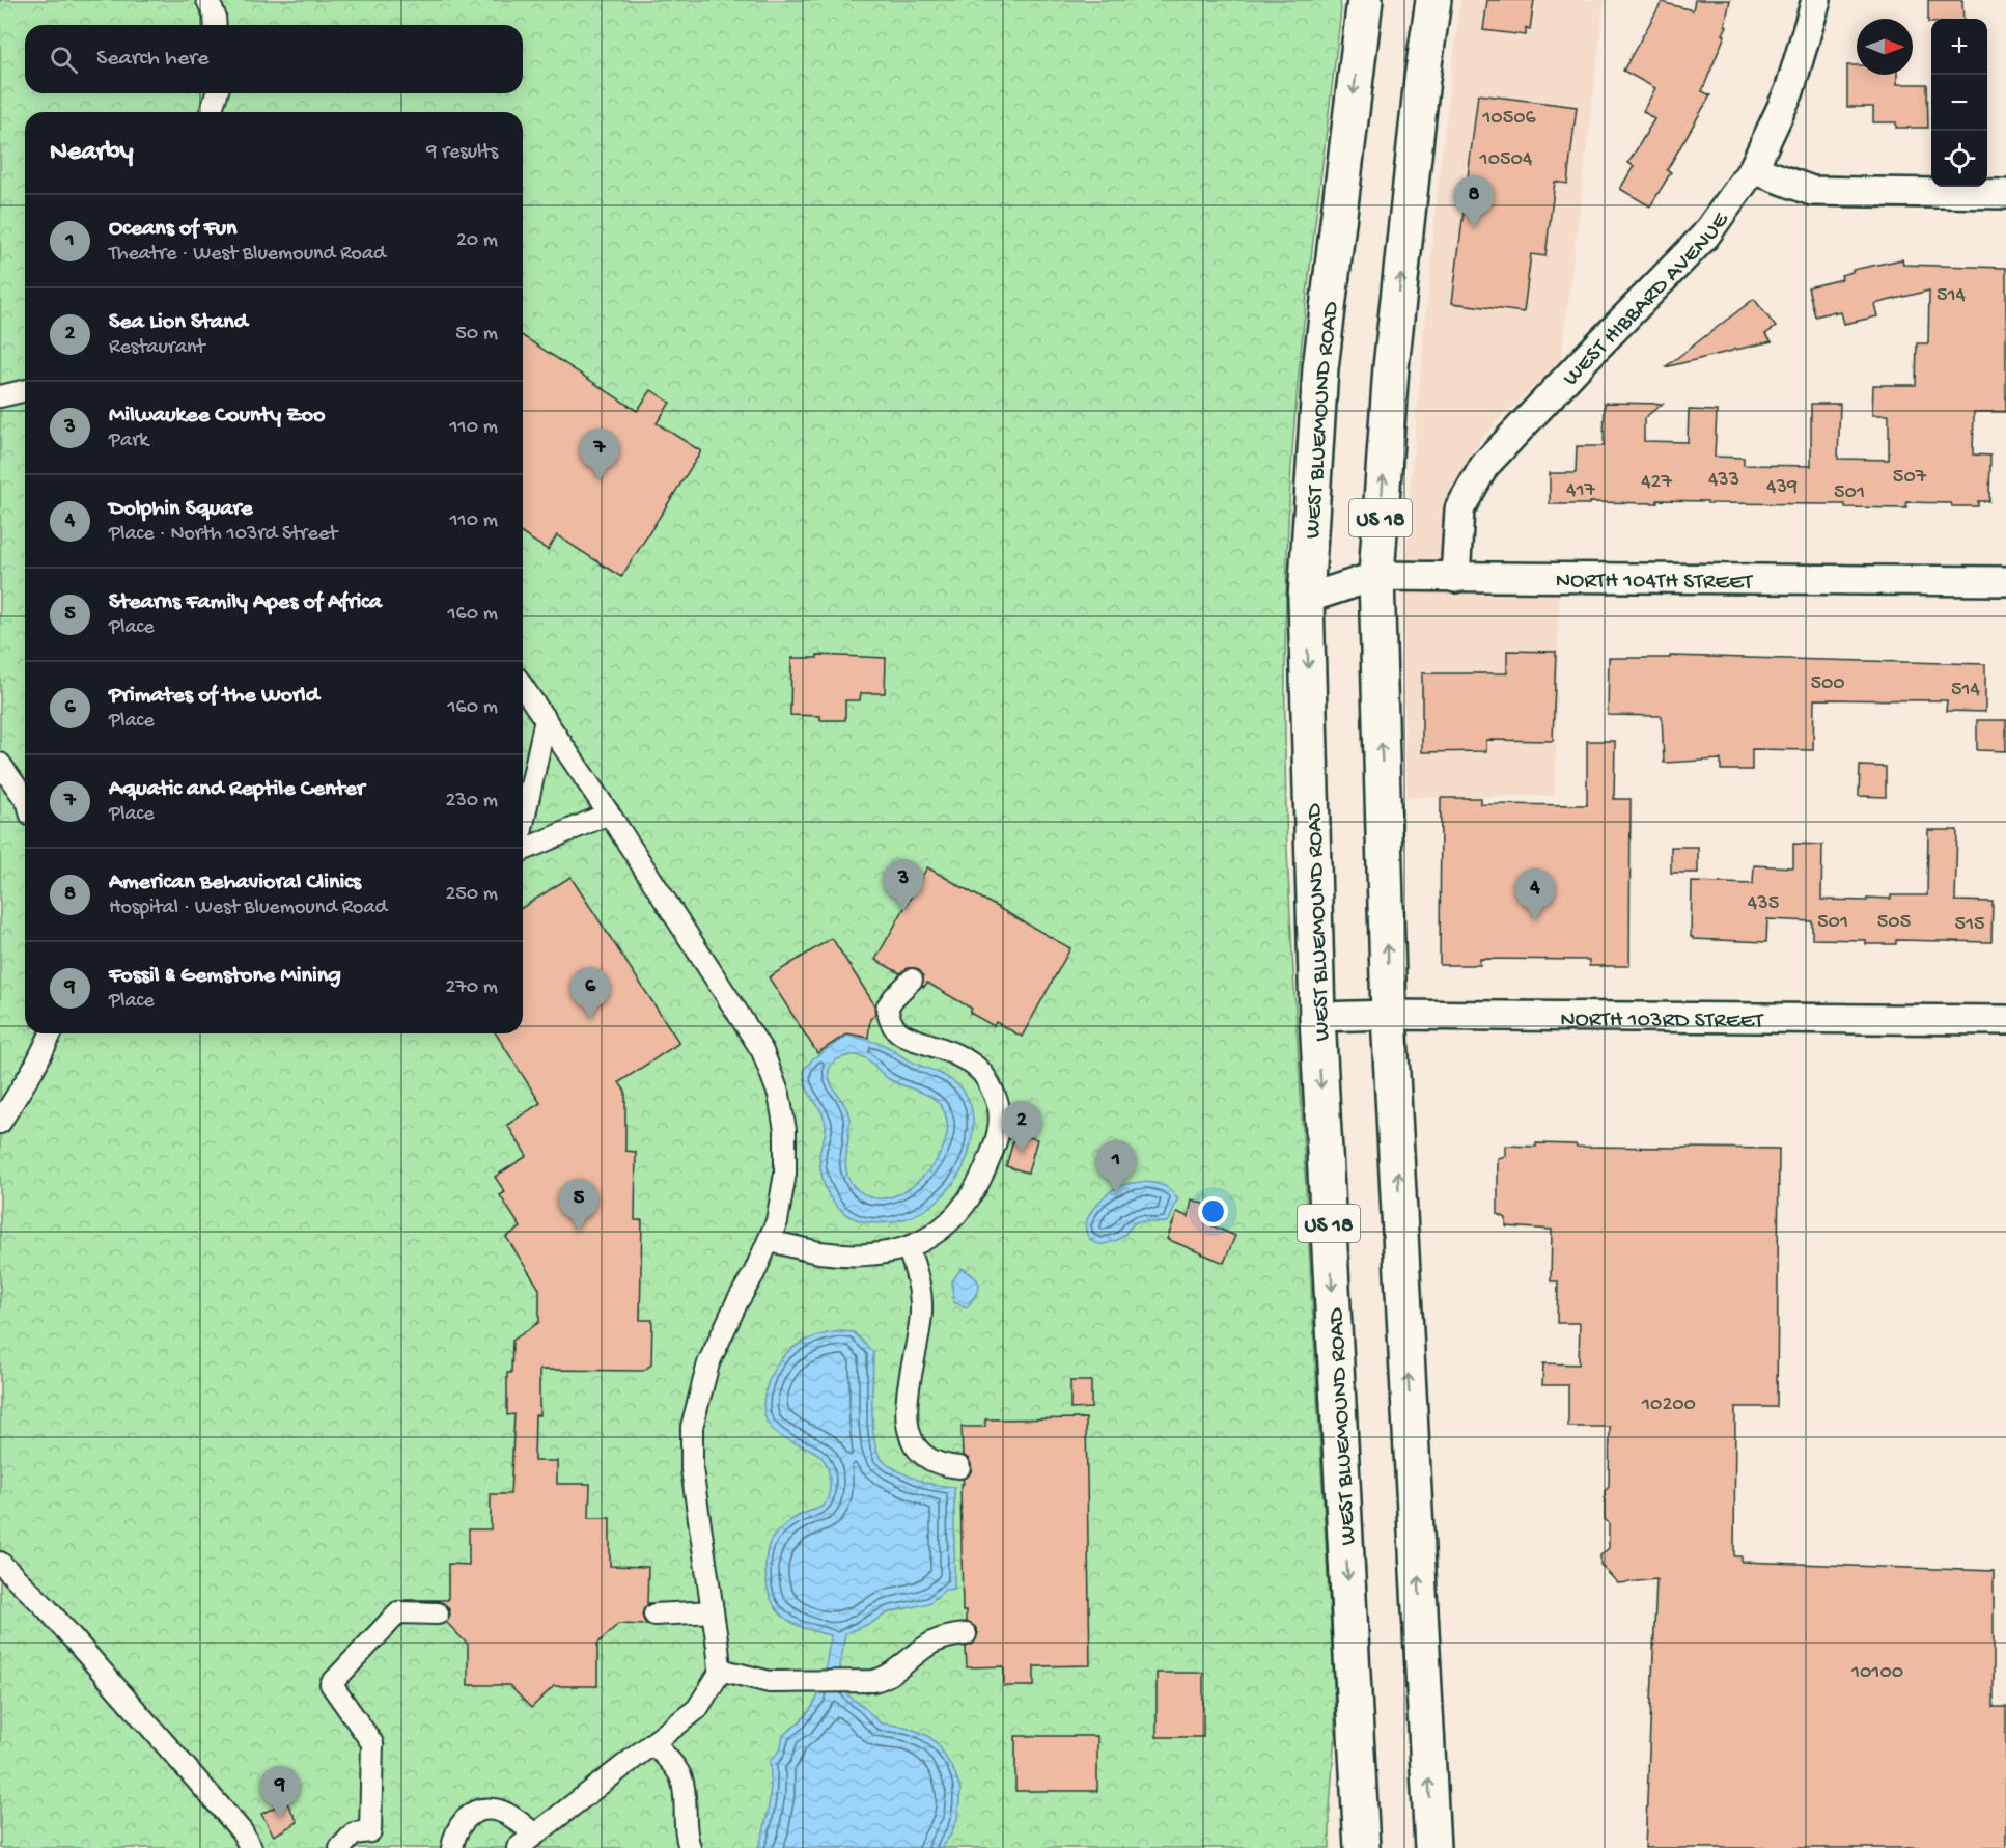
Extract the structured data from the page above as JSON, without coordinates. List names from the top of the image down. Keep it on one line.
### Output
{"streets":{"main road":["WEST BLUEMOUND ROAD","US 18"],"street":["WEST HIBBARD AVENUE","NORTH 104TH STREET","NORTH 103RD STREET"]},"crossings":[["WEST HIBBARD AVENUE","NORTH 104TH STREET"],["WEST BLUEMOUND ROAD","NORTH 104TH STREET"],["WEST BLUEMOUND ROAD","NORTH 103RD STREET"],["US 18","NORTH 104TH STREET"],["US 18","NORTH 103RD STREET"]],"house_numbers":["10506","10504","514","507","433","427","439","417","501","500","514","435","501","505","515","10200","10100"],"north":"right","page":{"map_buttons":["+","−"],"search":"Search here","heading":["Nearby","9 results"],"pins":["8","7","3","4","6","2","1","5","9"],"list":[{"mark":"1","name":"Oceans of Fun","note":"Theatre · West Bluemound Road","value":"20 m"},{"mark":"2","name":"Sea Lion Stand","note":"Restaurant","value":"50 m"},{"mark":"3","name":"Milwaukee County Zoo","note":"Park","value":"110 m"},{"mark":"4","name":"Dolphin Square","note":"Place · North 103rd Street","value":"110 m"},{"mark":"5","name":"Stearns Family Apes of Africa","note":"Place","value":"160 m"},{"mark":"6","name":"Primates of the World","note":"Place","value":"160 m"},{"mark":"7","name":"Aquatic and Reptile Center","note":"Place","value":"230 m"},{"mark":"8","name":"American Behavioral Clinics","note":"Hospital · West Bluemound Road","value":"250 m"},{"mark":"9","name":"Fossil & Gemstone Mining","note":"Place","value":"270 m"}]}}
